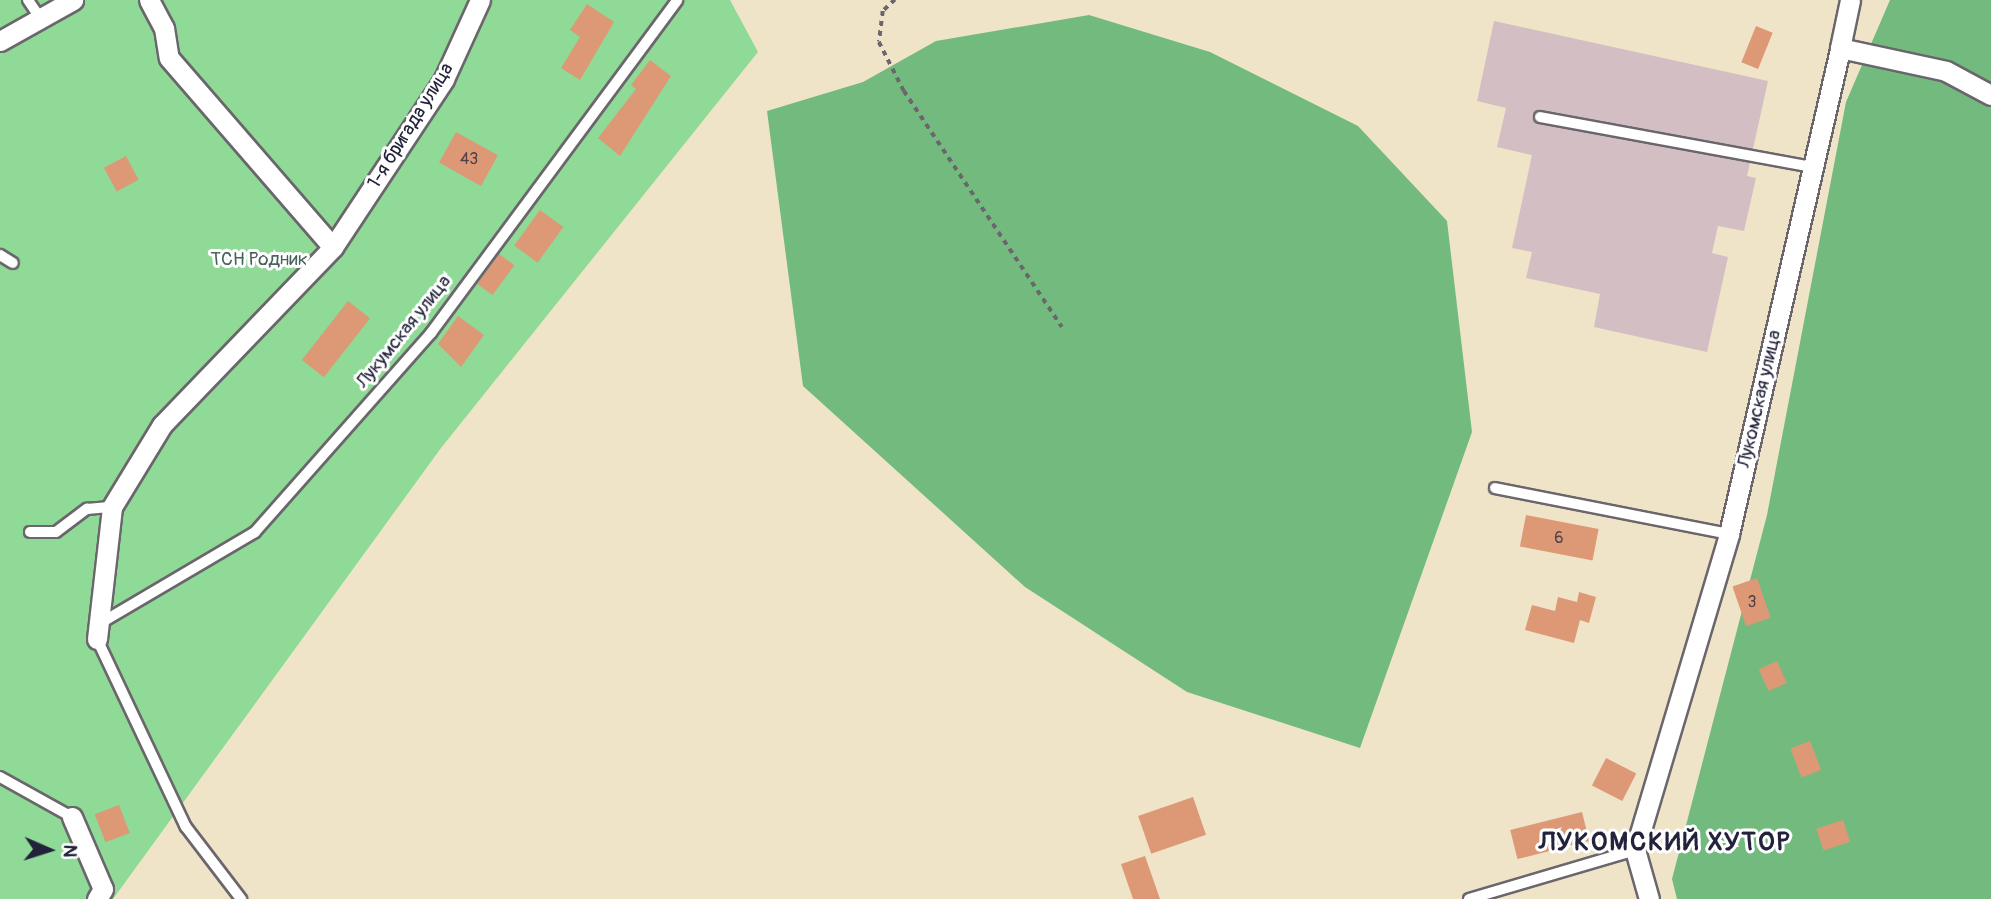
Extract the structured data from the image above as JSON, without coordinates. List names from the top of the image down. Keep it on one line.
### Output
{"streets":{"street":["1-я бригада улица","Лукомская улица"],"lane":["Лукумская улица"]},"districts":["ЛУКОМСКИЙ ХУТОР"],"parks":["ТСН Родник"],"house_numbers":["43","6","3"],"north":"right"}
